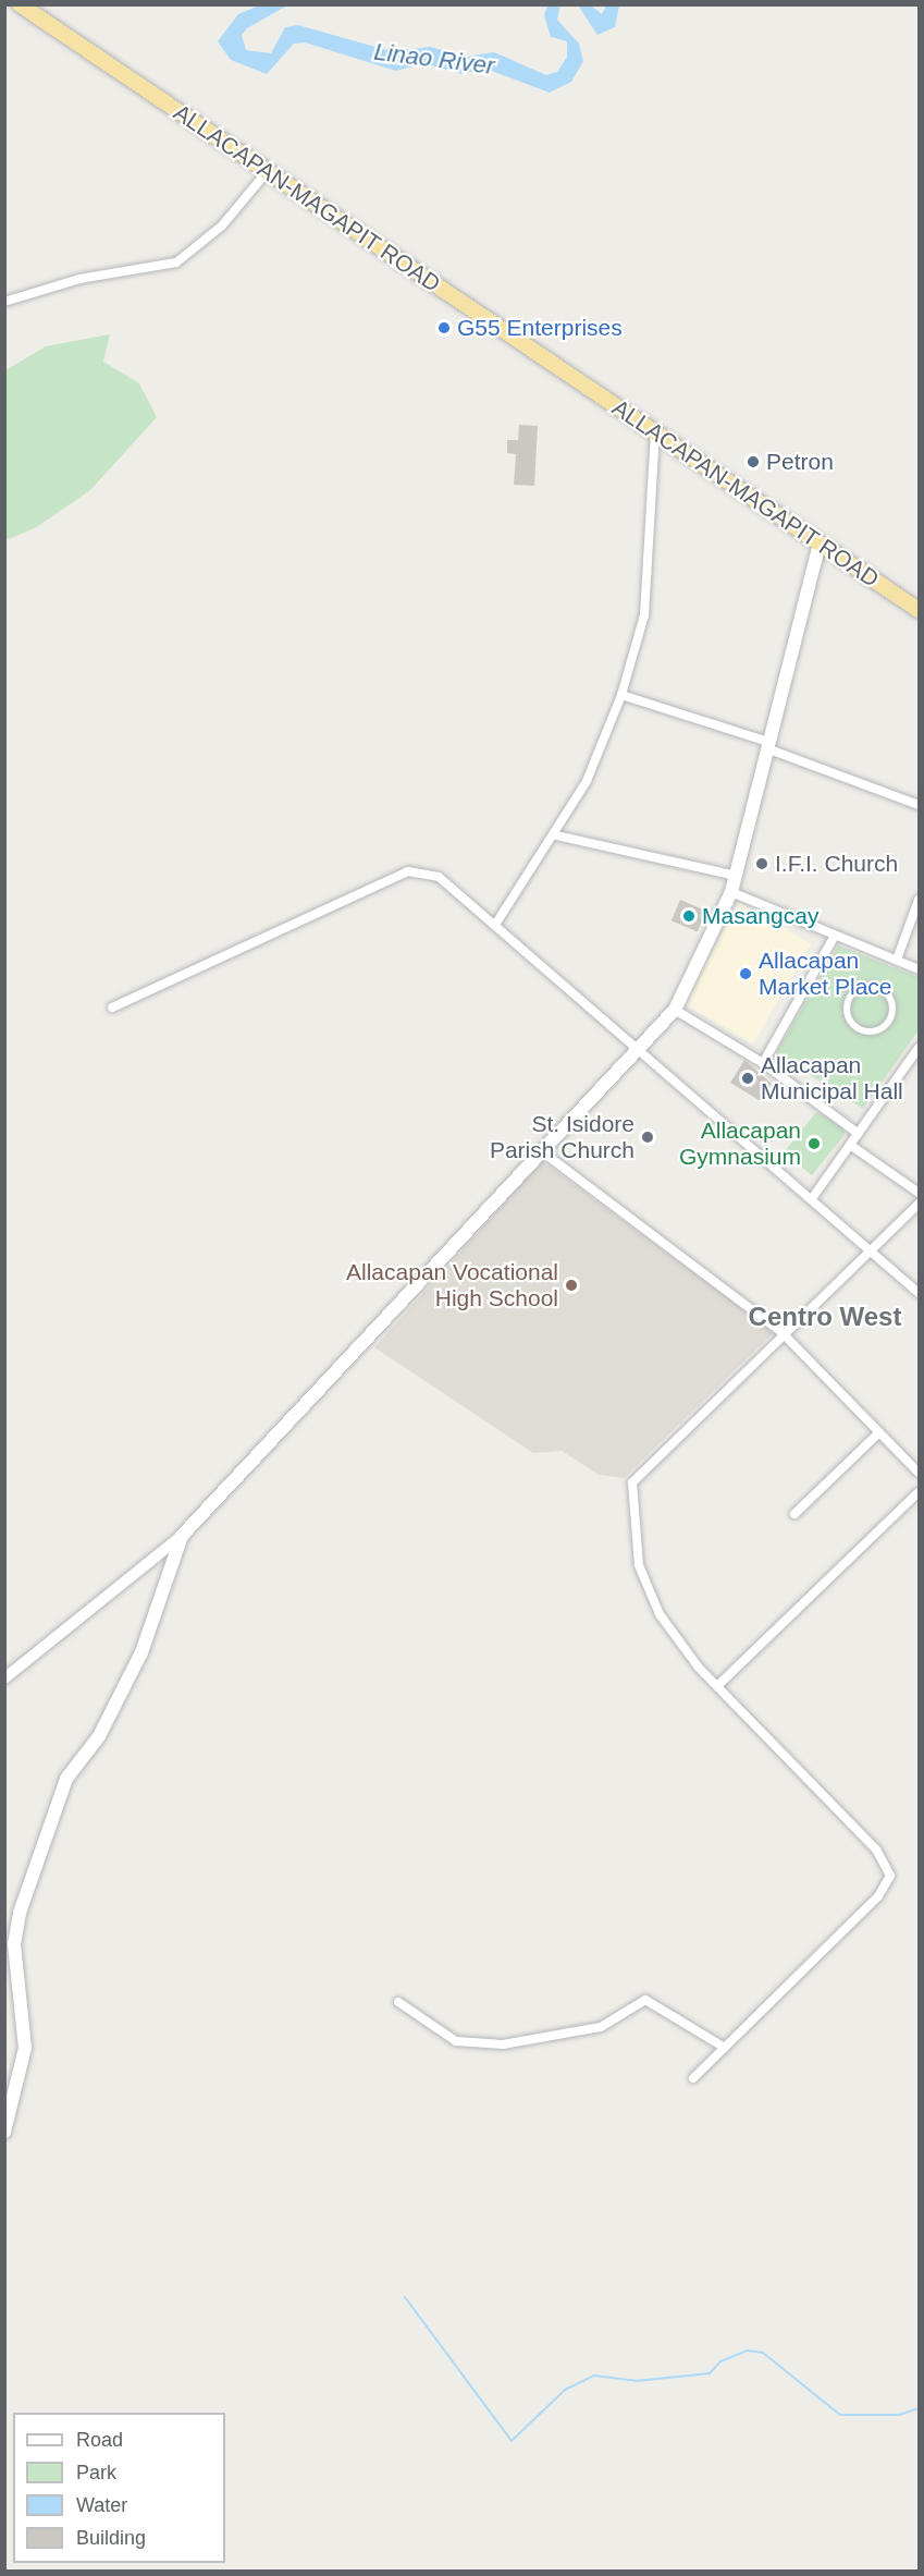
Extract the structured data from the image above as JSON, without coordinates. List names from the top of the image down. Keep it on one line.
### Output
{"streets":{"highway":["ALLACAPAN-MAGAPIT ROAD"]},"districts":["Centro West"],"water":["Linao River"],"places":["G55 Enterprises","Petron","I.F.I. Church","Masangcay","Allacapan Market Place","Allacapan Municipal Hall","St. Isidore Parish Church","Allacapan Gymnasium","Allacapan Vocational High School"],"legend":["Road","Park","Water","Building"]}
